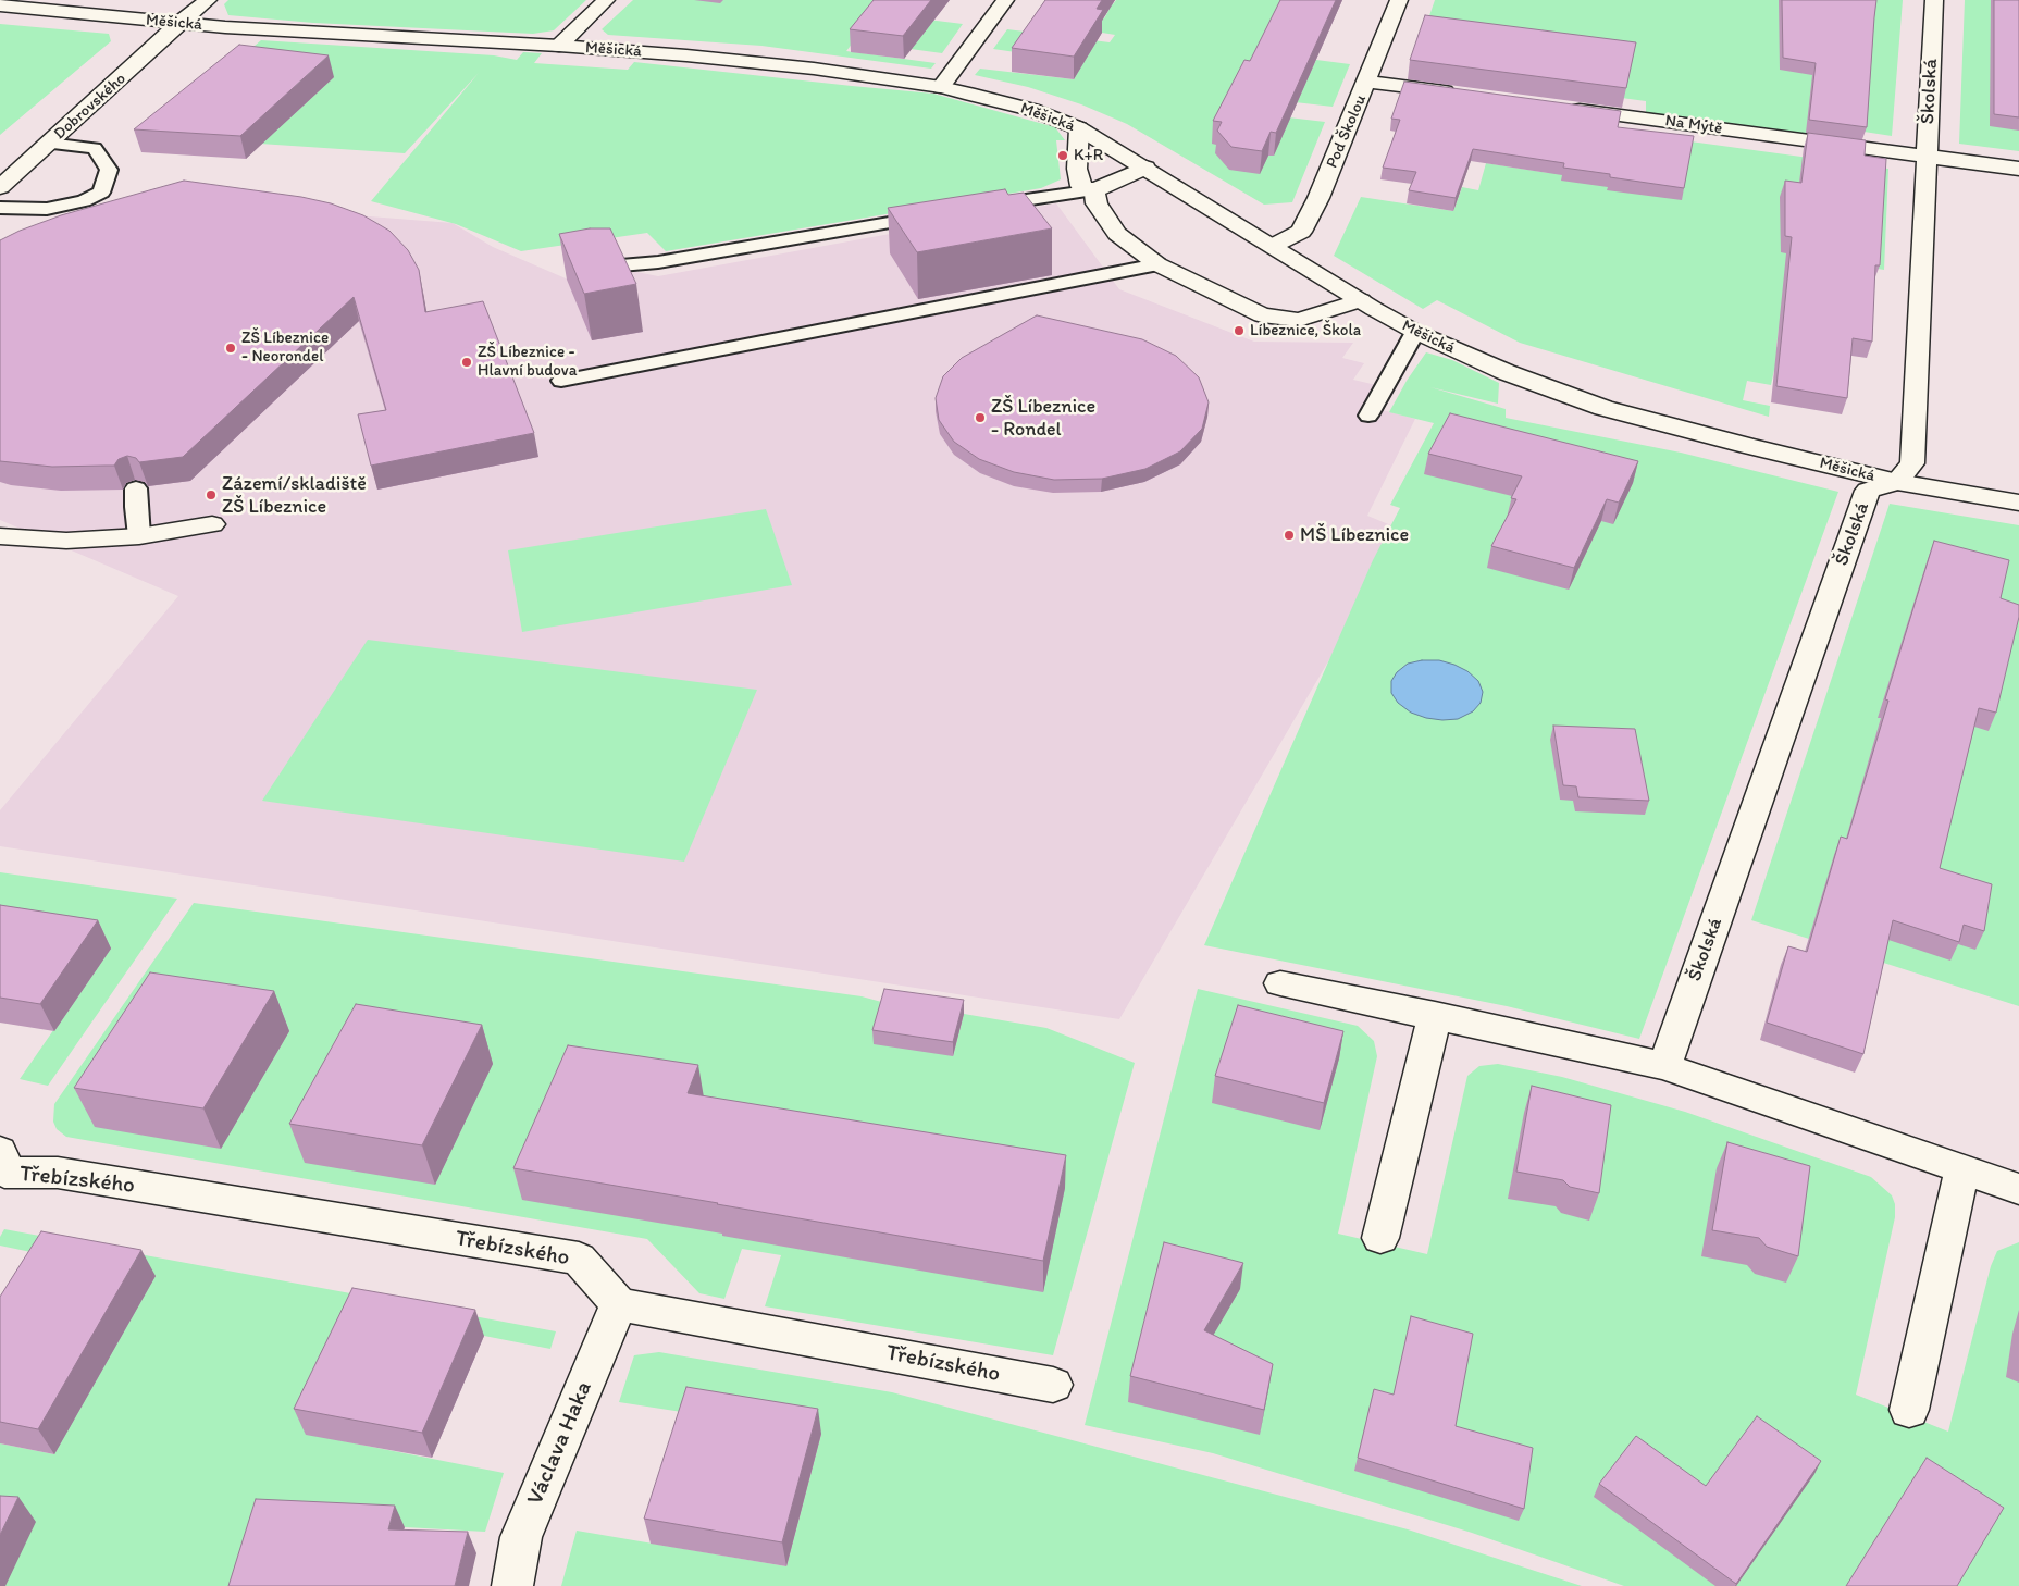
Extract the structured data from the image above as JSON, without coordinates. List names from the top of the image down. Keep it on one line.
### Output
{"streets":{"street":["Měšická","Školská","Dobrovského","Na Mýtě","Pod Školou","Třebízského","Václava Haka"]},"crossings":[["Měšická","Školská"],["Měšická","Dobrovského"],["Měšická","Pod Školou"],["Školská","Na Mýtě"],["Třebízského","Václava Haka"]],"places":["K+R","Líbeznice, Škola","ZŠ Líbeznice - Neorondel","ZŠ Líbeznice - Hlavní budova","ZŠ Líbeznice - Rondel","Zázemí/skladiště ZŠ Líbeznice","MŠ Líbeznice"]}
